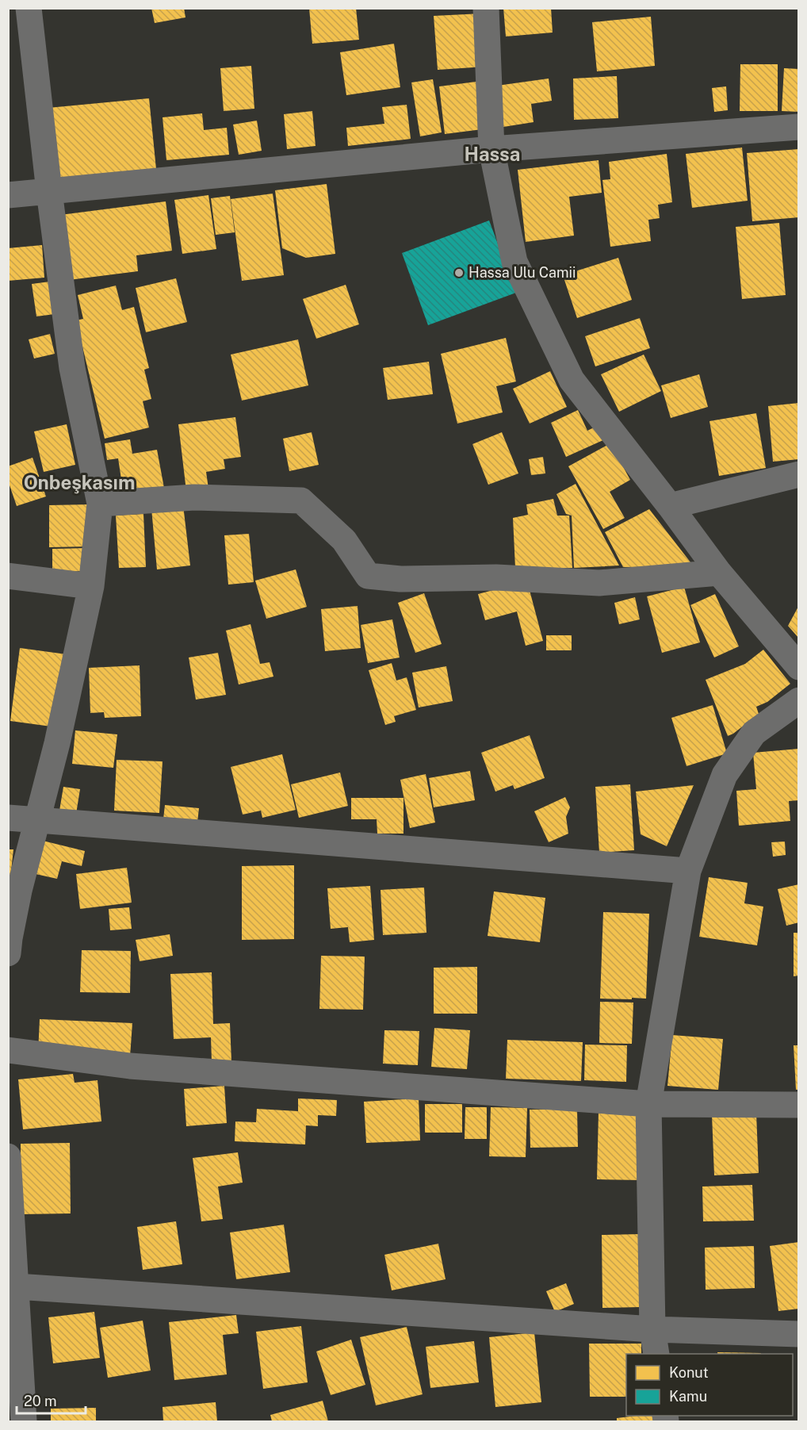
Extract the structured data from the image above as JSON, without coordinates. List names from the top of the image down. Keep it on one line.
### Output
{"districts":["Hassa","Onbeşkasım"],"places":["Hassa Ulu Camii"],"legend":["Konut","Kamu"],"scale_bar":"20 m"}
